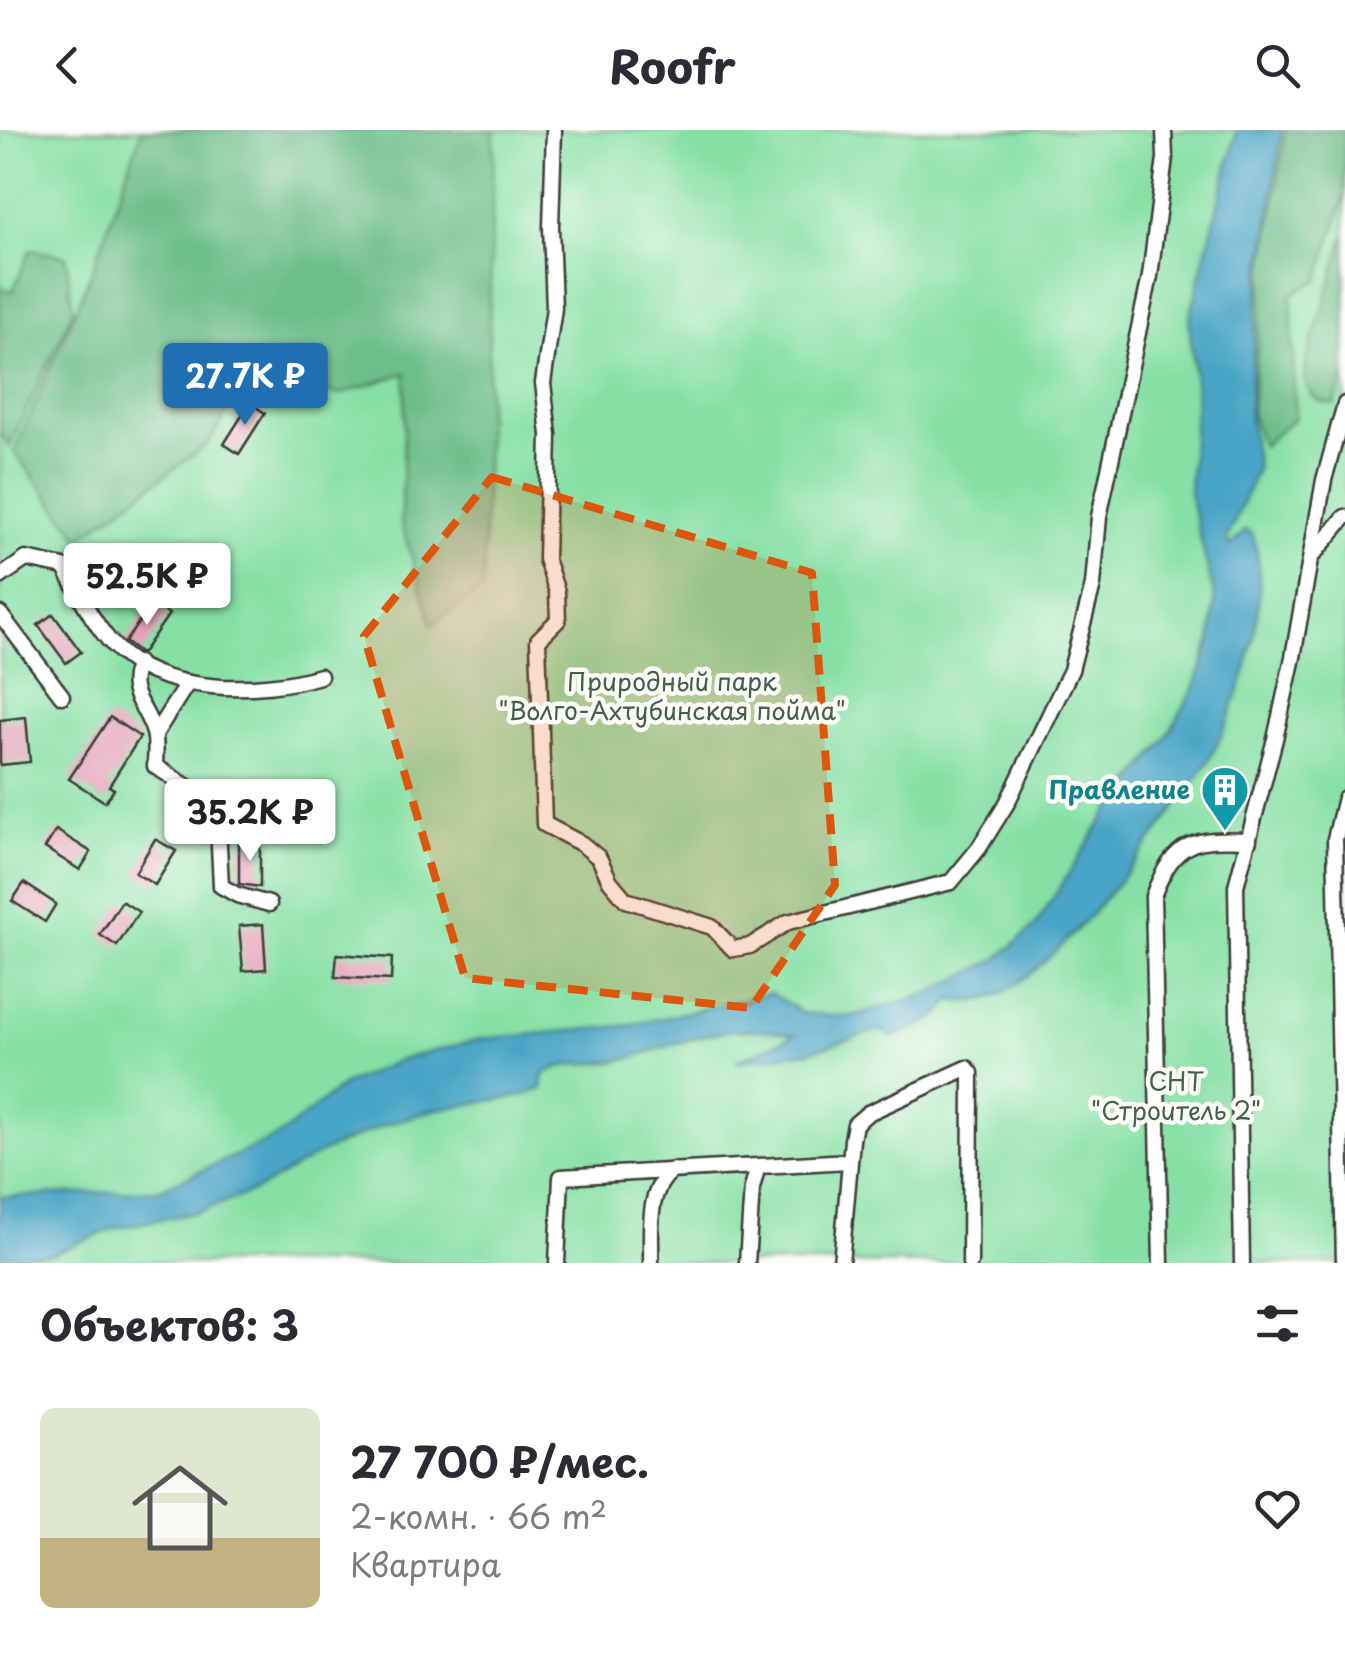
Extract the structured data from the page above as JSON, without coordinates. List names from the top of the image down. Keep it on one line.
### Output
{"parks":["Природный парк \"Волго-Ахтубинская пойма\"","СНТ \"Строитель 2\""],"places":{"building":["Правление"]},"page":{"header":"Roofr","price":["27.7K ₽","52.5K ₽","35.2K ₽"],"heading":"Объектов: 3","list":[{"name":"27 700 ₽/мес.","note":"2-комн. · 66 m² · Квартира"}]}}
